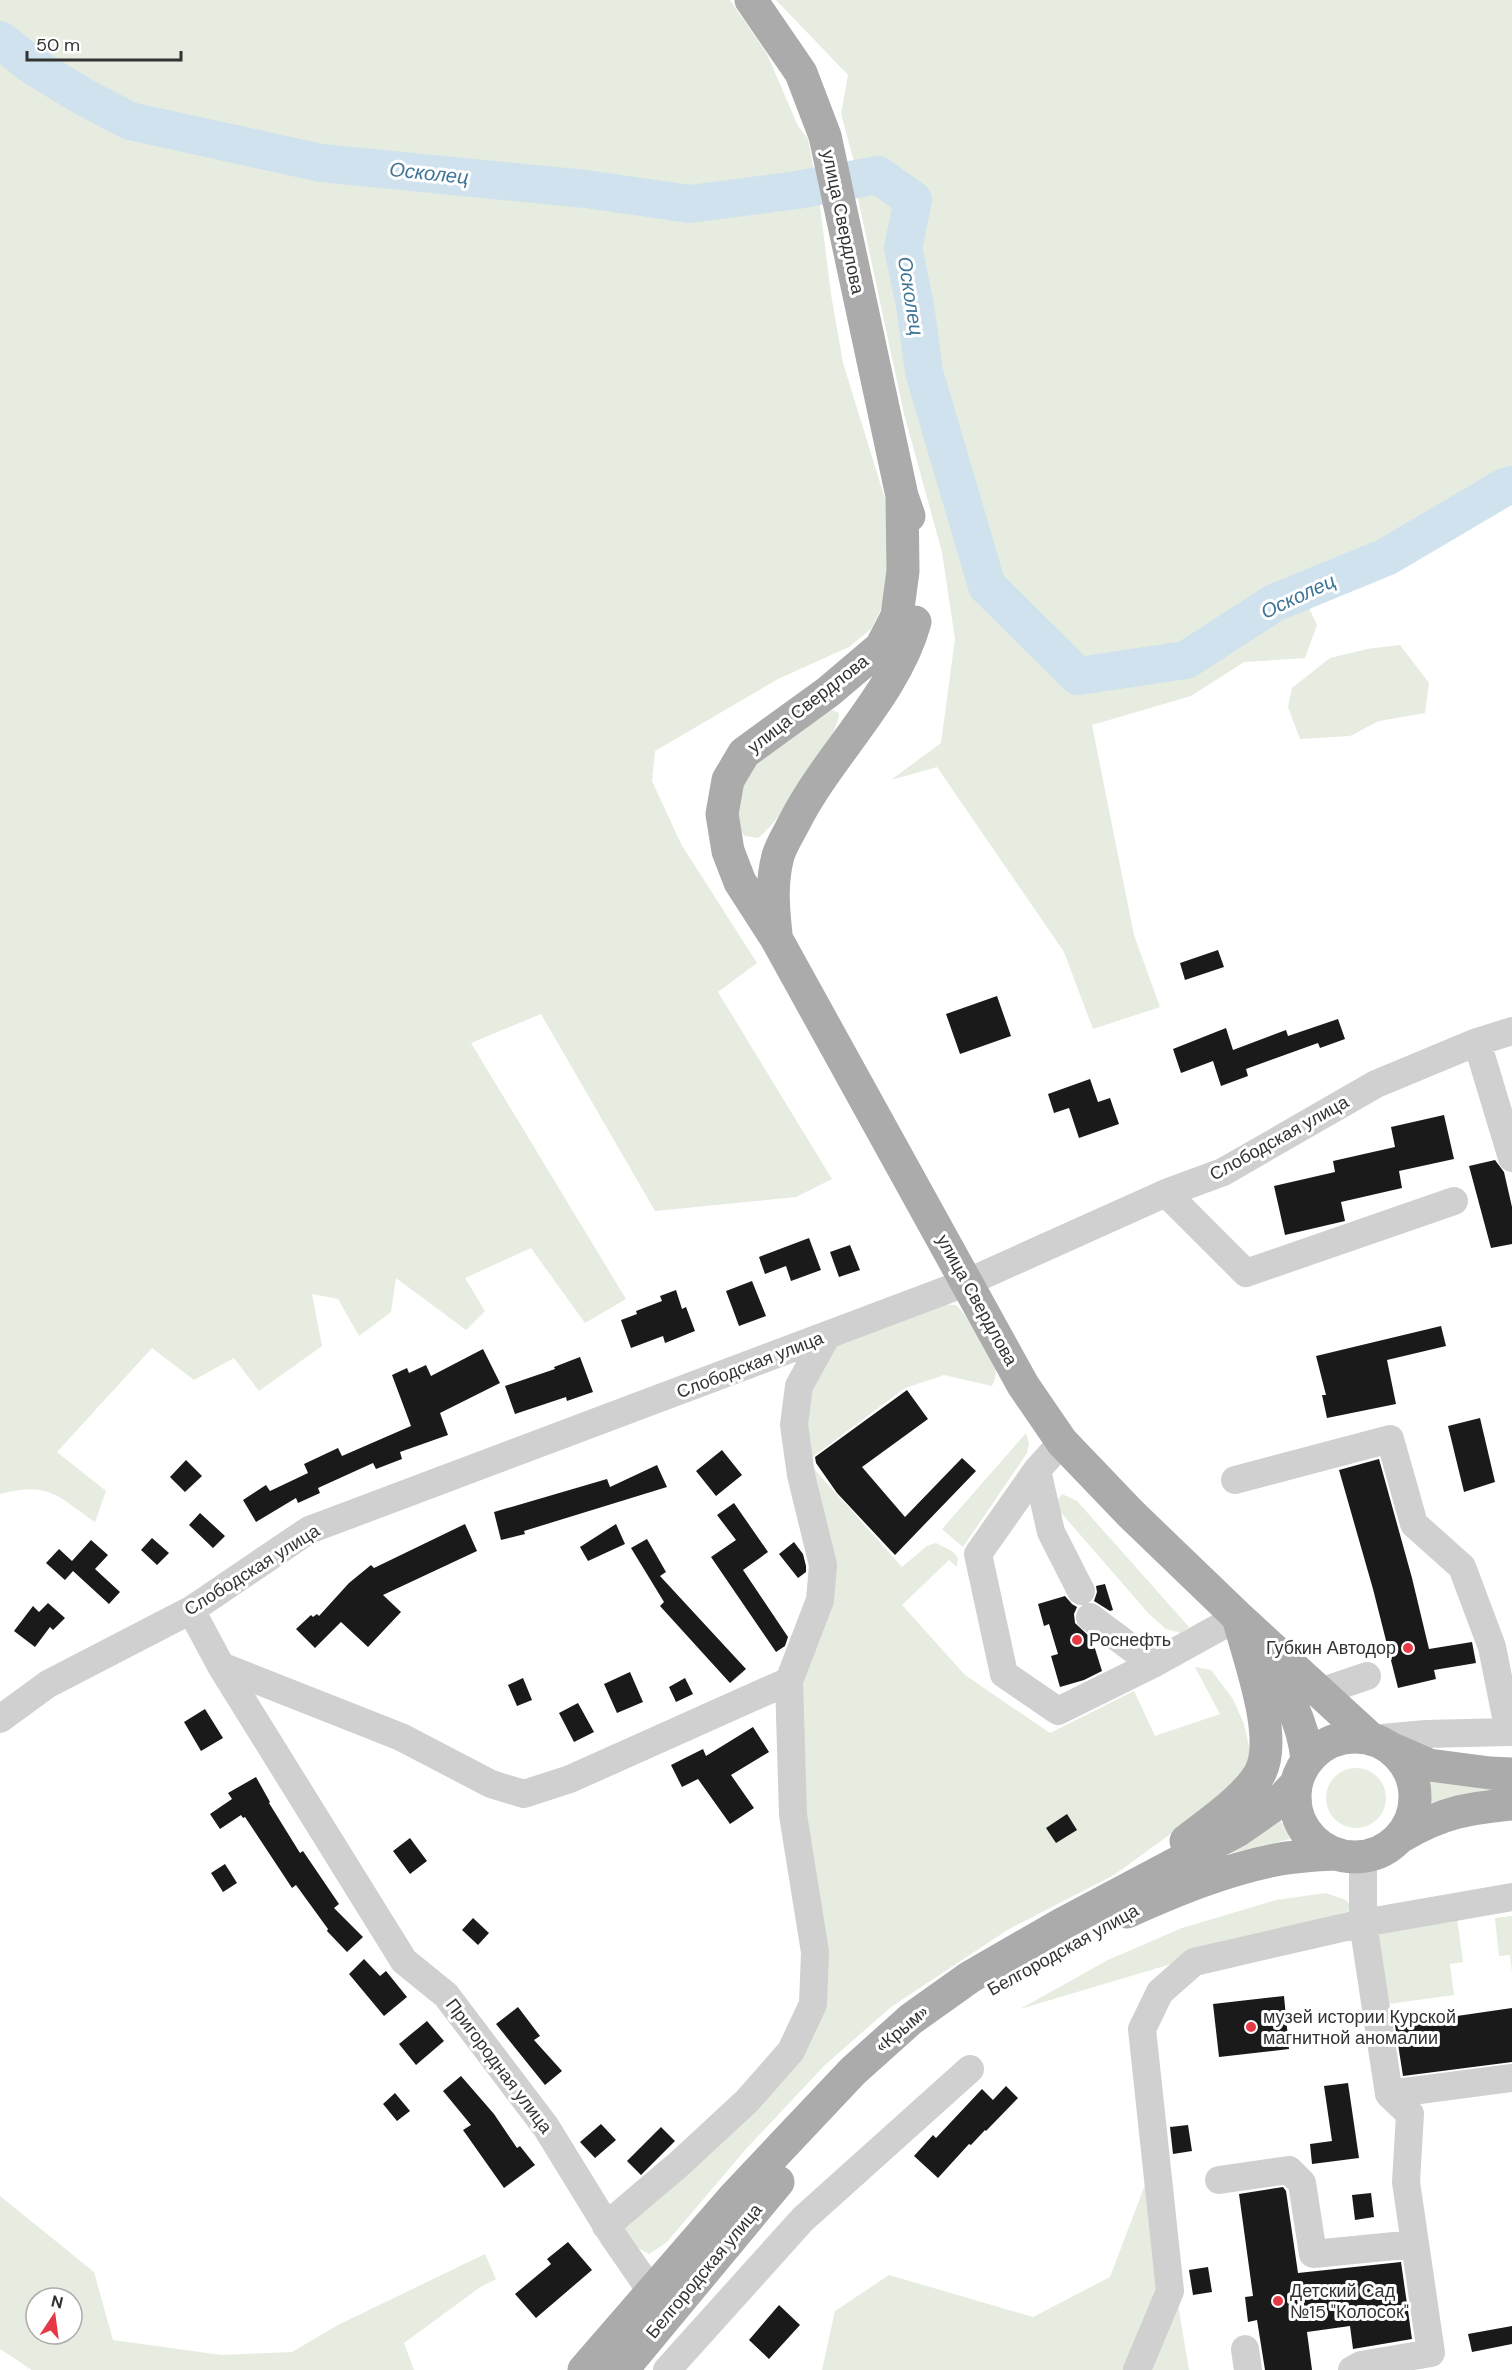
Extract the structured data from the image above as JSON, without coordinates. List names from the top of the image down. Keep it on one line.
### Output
{"streets":{"main road":["улица Свердлова","Белгородская улица","«Крым»"],"street":["Слободская улица","Пригородная улица"]},"crossings":[["улица Свердлова","Слободская улица"],["Слободская улица","Пригородная улица"],["Белгородская улица","«Крым»"],["«Крым»","Пригородная улица"]],"water":["Осколец"],"places":["Роснефть","Губкин Автодор","музей истории Курской магнитной аномалии","Детский Сад №15 \"Колосок\""],"scale_bar":"50 m","north":"top"}
